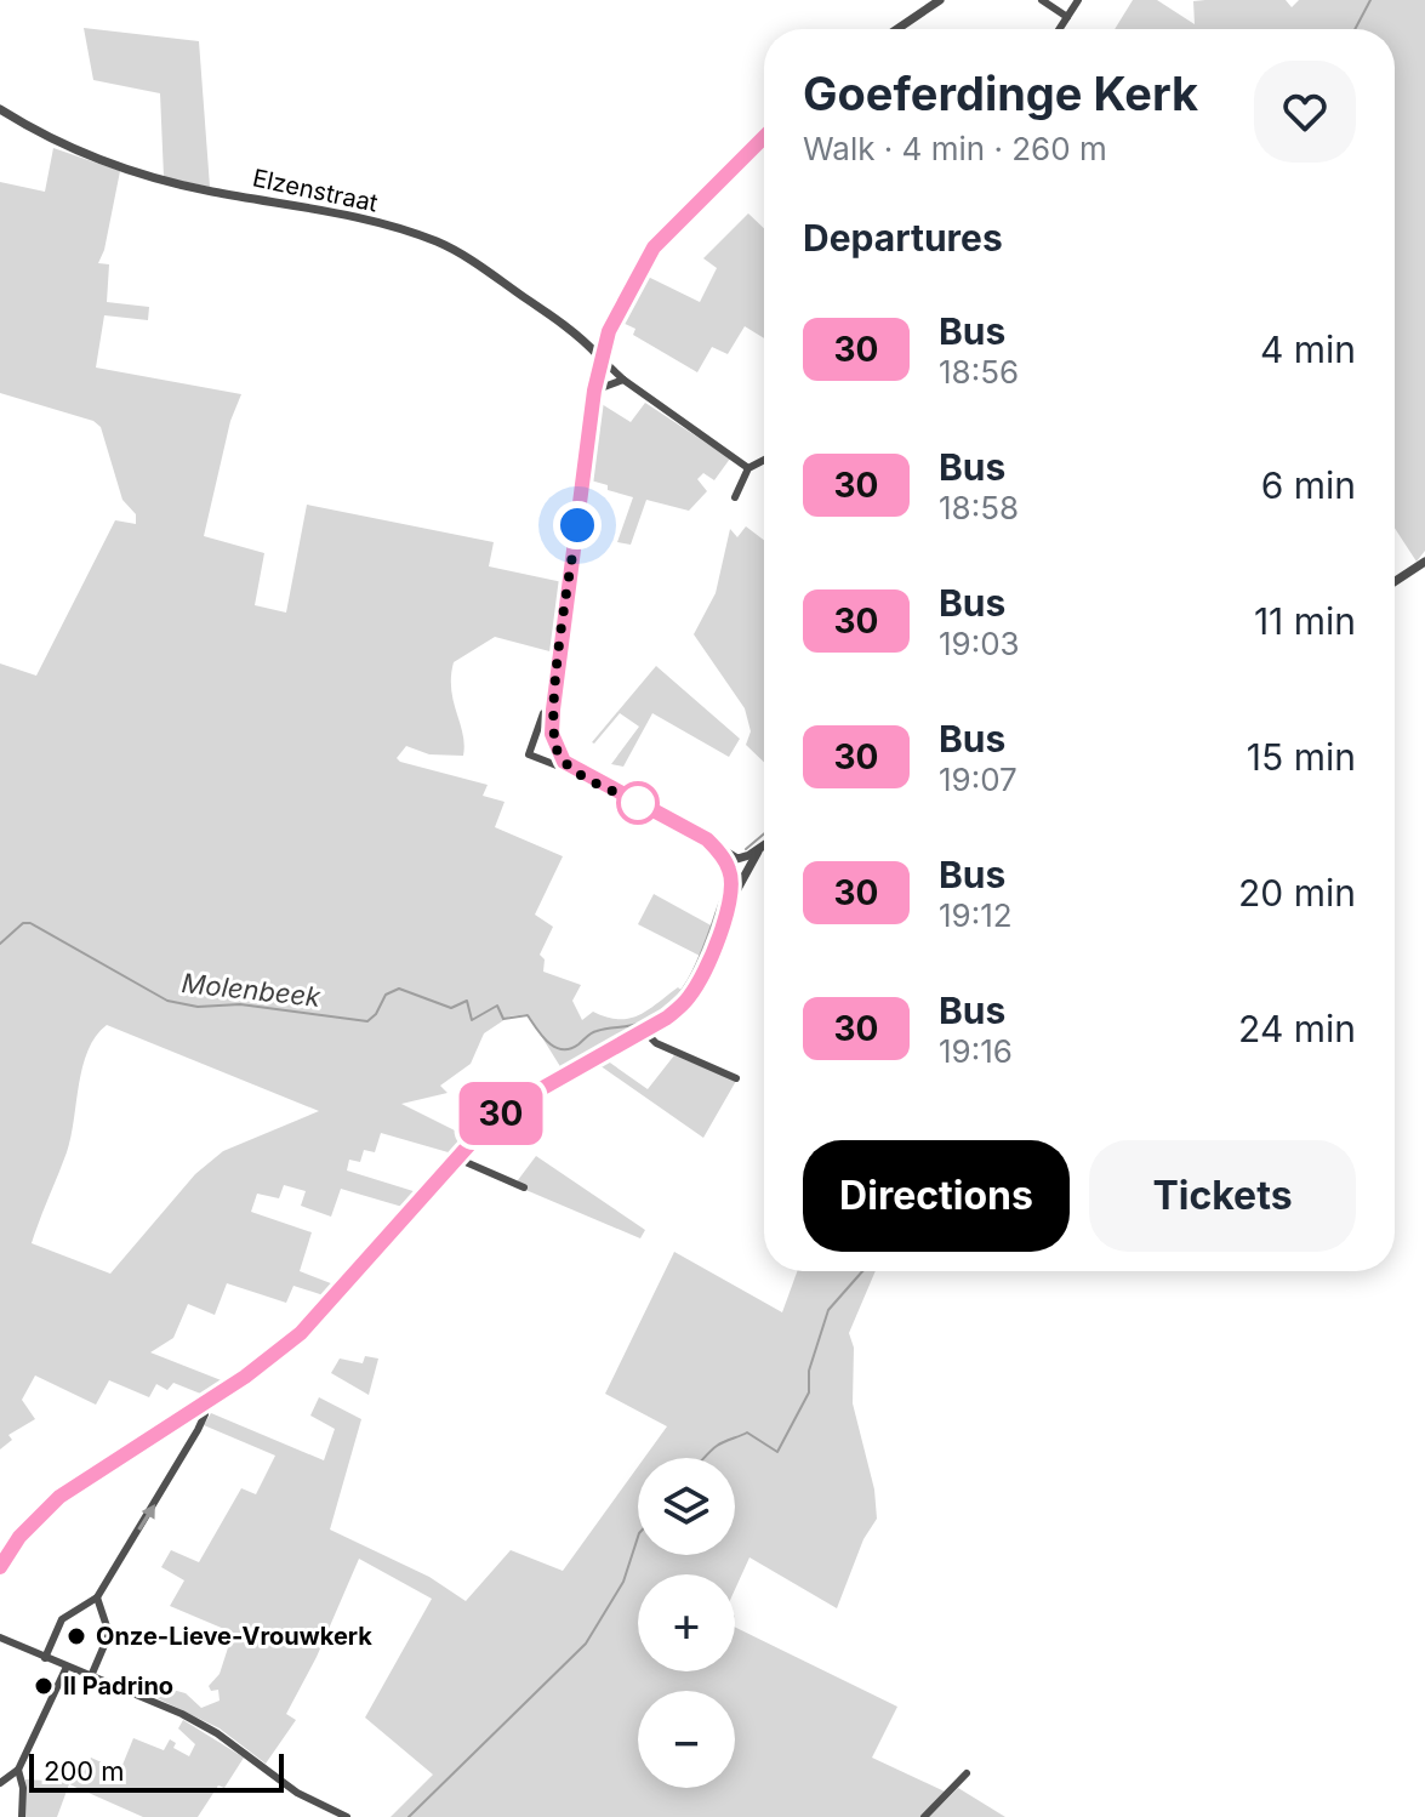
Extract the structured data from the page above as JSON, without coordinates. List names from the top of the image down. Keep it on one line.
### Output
{"streets":{"street":["Elzenstraat"]},"water":["Molenbeek"],"places":["Onze-Lieve-Vrouwkerk","Il Padrino"],"lines":["bus line 30"],"scale_bar":"200 m","page":{"on_map":"30","heading":[["Goeferdinge Kerk","Walk · 4 min · 260 m"],"Departures"],"list":[{"mark":"30","name":"Bus","note":"18:56","value":"4 min"},{"mark":"30","name":"Bus","note":"18:58","value":"6 min"},{"mark":"30","name":"Bus","note":"19:03","value":"11 min"},{"mark":"30","name":"Bus","note":"19:07","value":"15 min"},{"mark":"30","name":"Bus","note":"19:12","value":"20 min"},{"mark":"30","name":"Bus","note":"19:16","value":"24 min"}],"buttons":["Directions","Tickets"],"map_buttons":["+","−"],"scale":"200 m"}}
